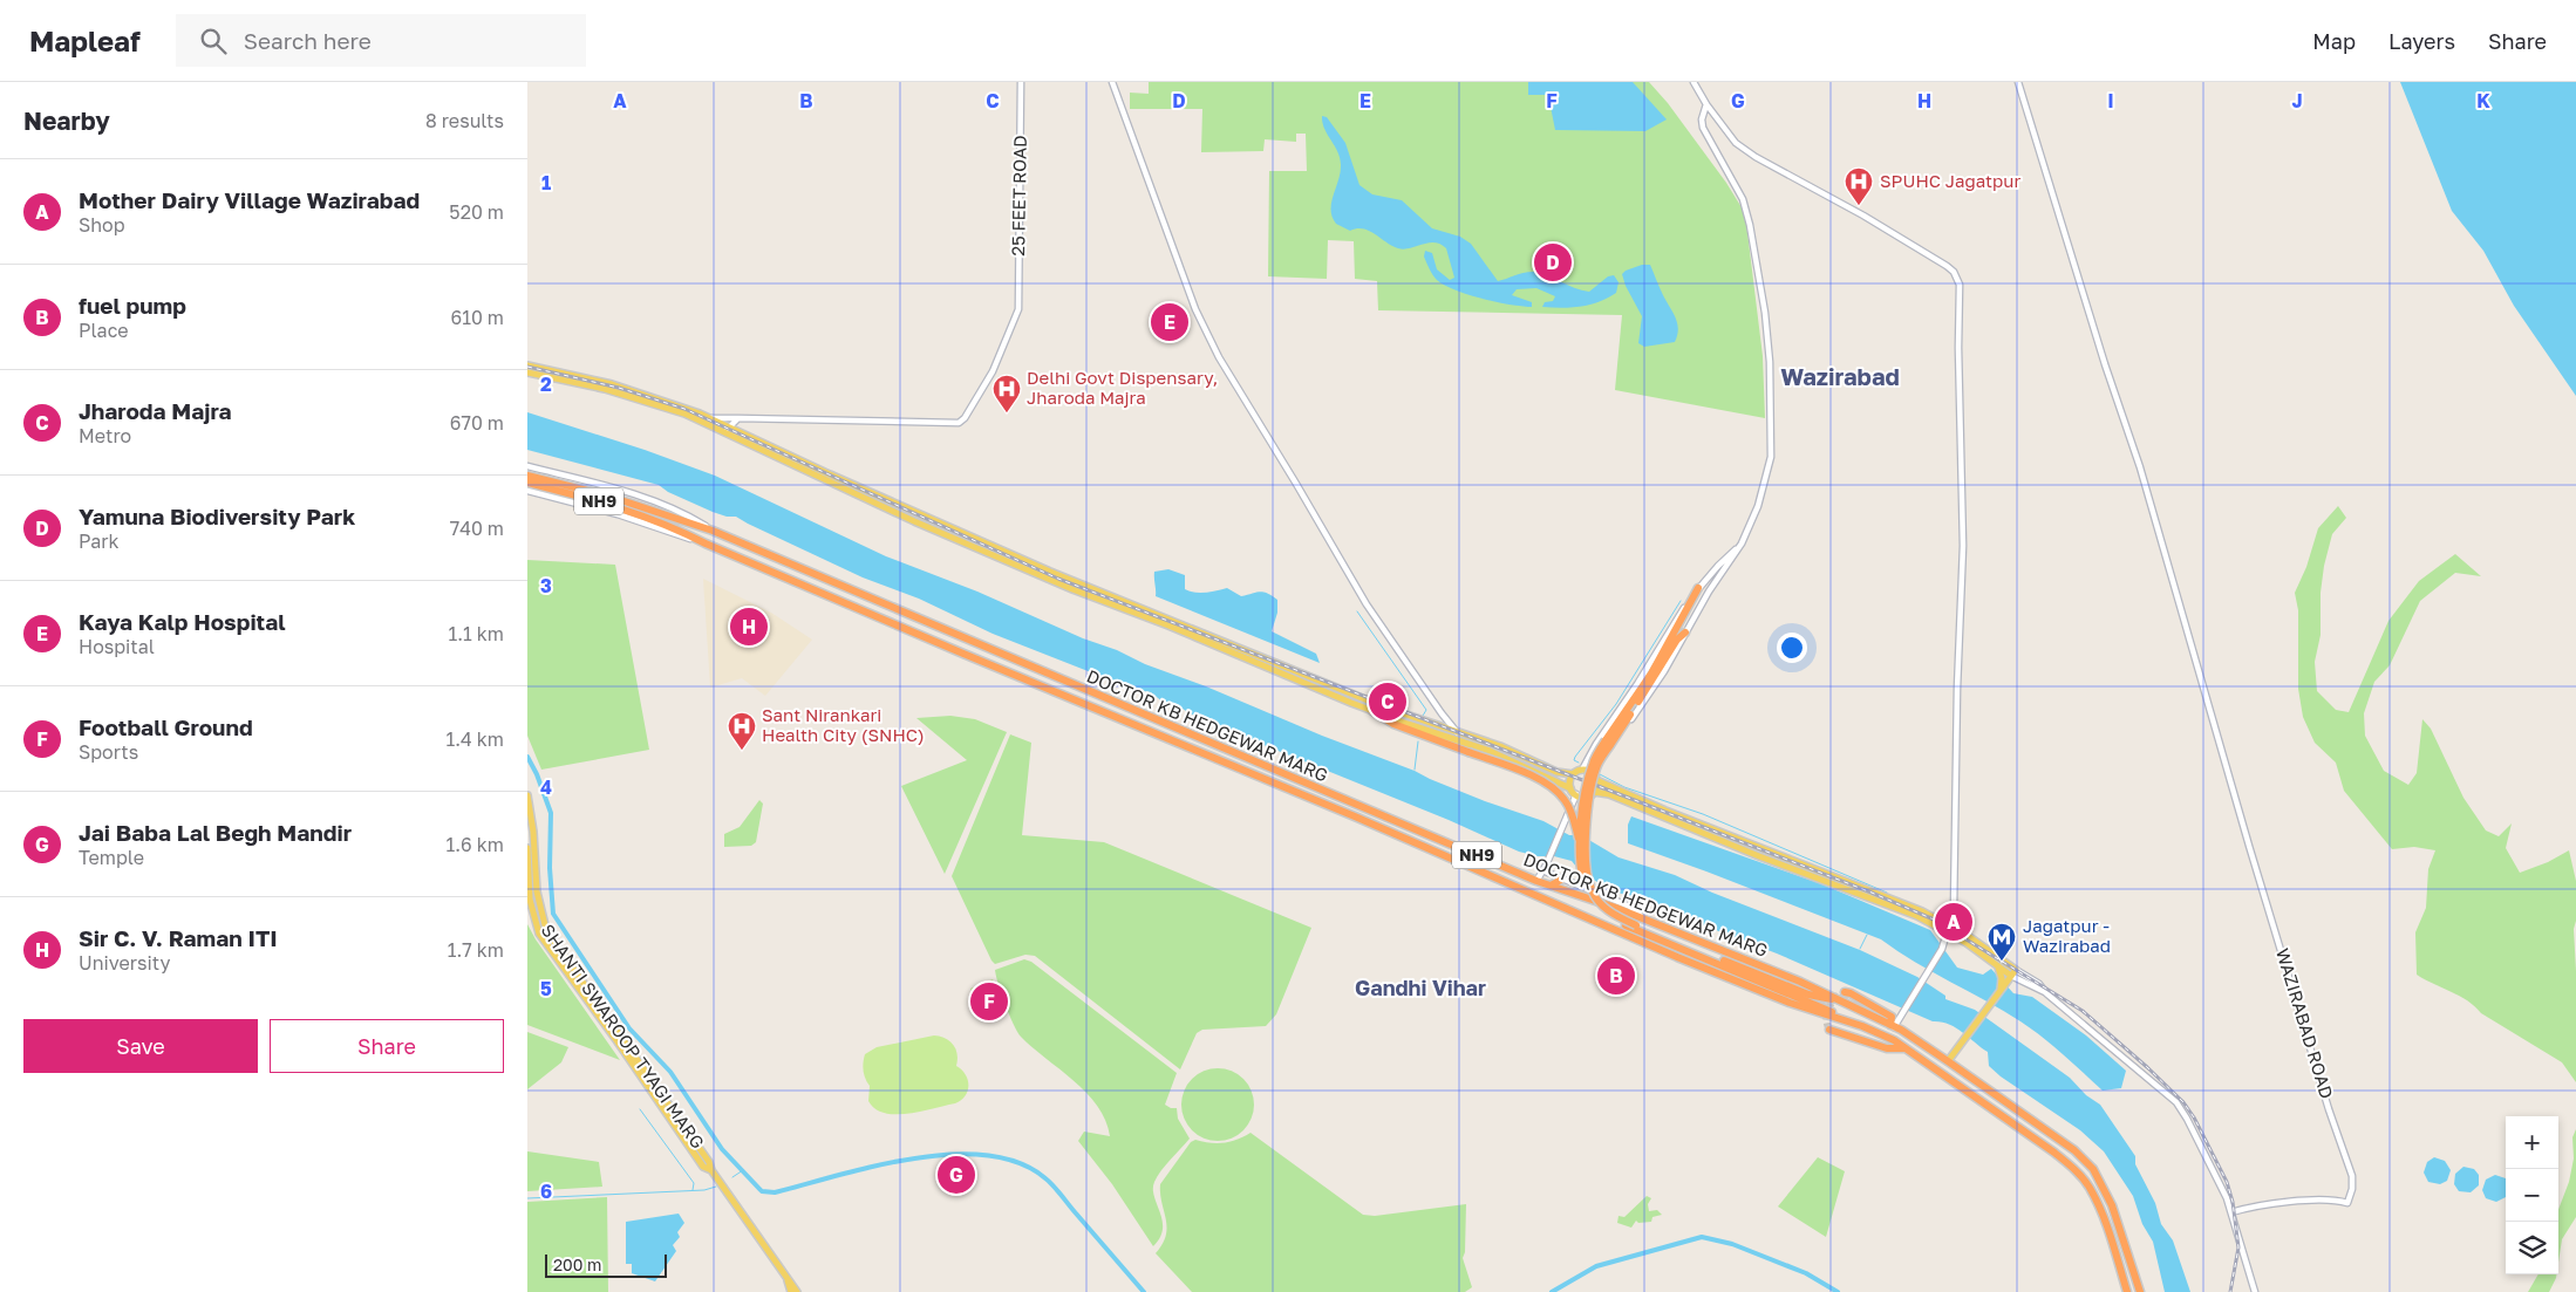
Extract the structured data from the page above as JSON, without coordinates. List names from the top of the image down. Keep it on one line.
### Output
{"streets":{"highway":["NH9","DOCTOR KB HEDGEWAR MARG"],"main road":["SHANTI SWAROOP TYAGI MARG"],"street":["25 FEET ROAD","WAZIRABAD ROAD"]},"crossings":[["NH9","DOCTOR KB HEDGEWAR MARG"]],"districts":["Wazirabad","Gandhi Vihar"],"places":{"hospital":["SPUHC Jagatpur","Delhi Govt Dispensary, Jharoda Majra","Sant Nirankari Health City (SNHC)"],"metro station":["Jagatpur - Wazirabad"]},"scale_bar":"200 m","page":{"header":"Mapleaf","search":"Search here","nav":["Map","Layers","Share"],"heading":["Nearby","8 results"],"list":[{"mark":"A","name":"Mother Dairy Village Wazirabad","note":"Shop","value":"520 m"},{"mark":"B","name":"fuel pump","note":"Place","value":"610 m"},{"mark":"C","name":"Jharoda Majra","note":"Metro","value":"670 m"},{"mark":"D","name":"Yamuna Biodiversity Park","note":"Park","value":"740 m"},{"mark":"E","name":"Kaya Kalp Hospital","note":"Hospital","value":"1.1 km"},{"mark":"F","name":"Football Ground","note":"Sports","value":"1.4 km"},{"mark":"G","name":"Jai Baba Lal Begh Mandir","note":"Temple","value":"1.6 km"},{"mark":"H","name":"Sir C. V. Raman ITI","note":"University","value":"1.7 km"}],"pins":["D","E","H","C","A","B","F","G"],"buttons":["Save","Share"],"map_buttons":["+","−"],"scale":"200 m"},"grid":{"columns":["A","B","C","D","E","F","G","H","I","J","K"],"rows":["1","2","3","4","5","6"]}}
